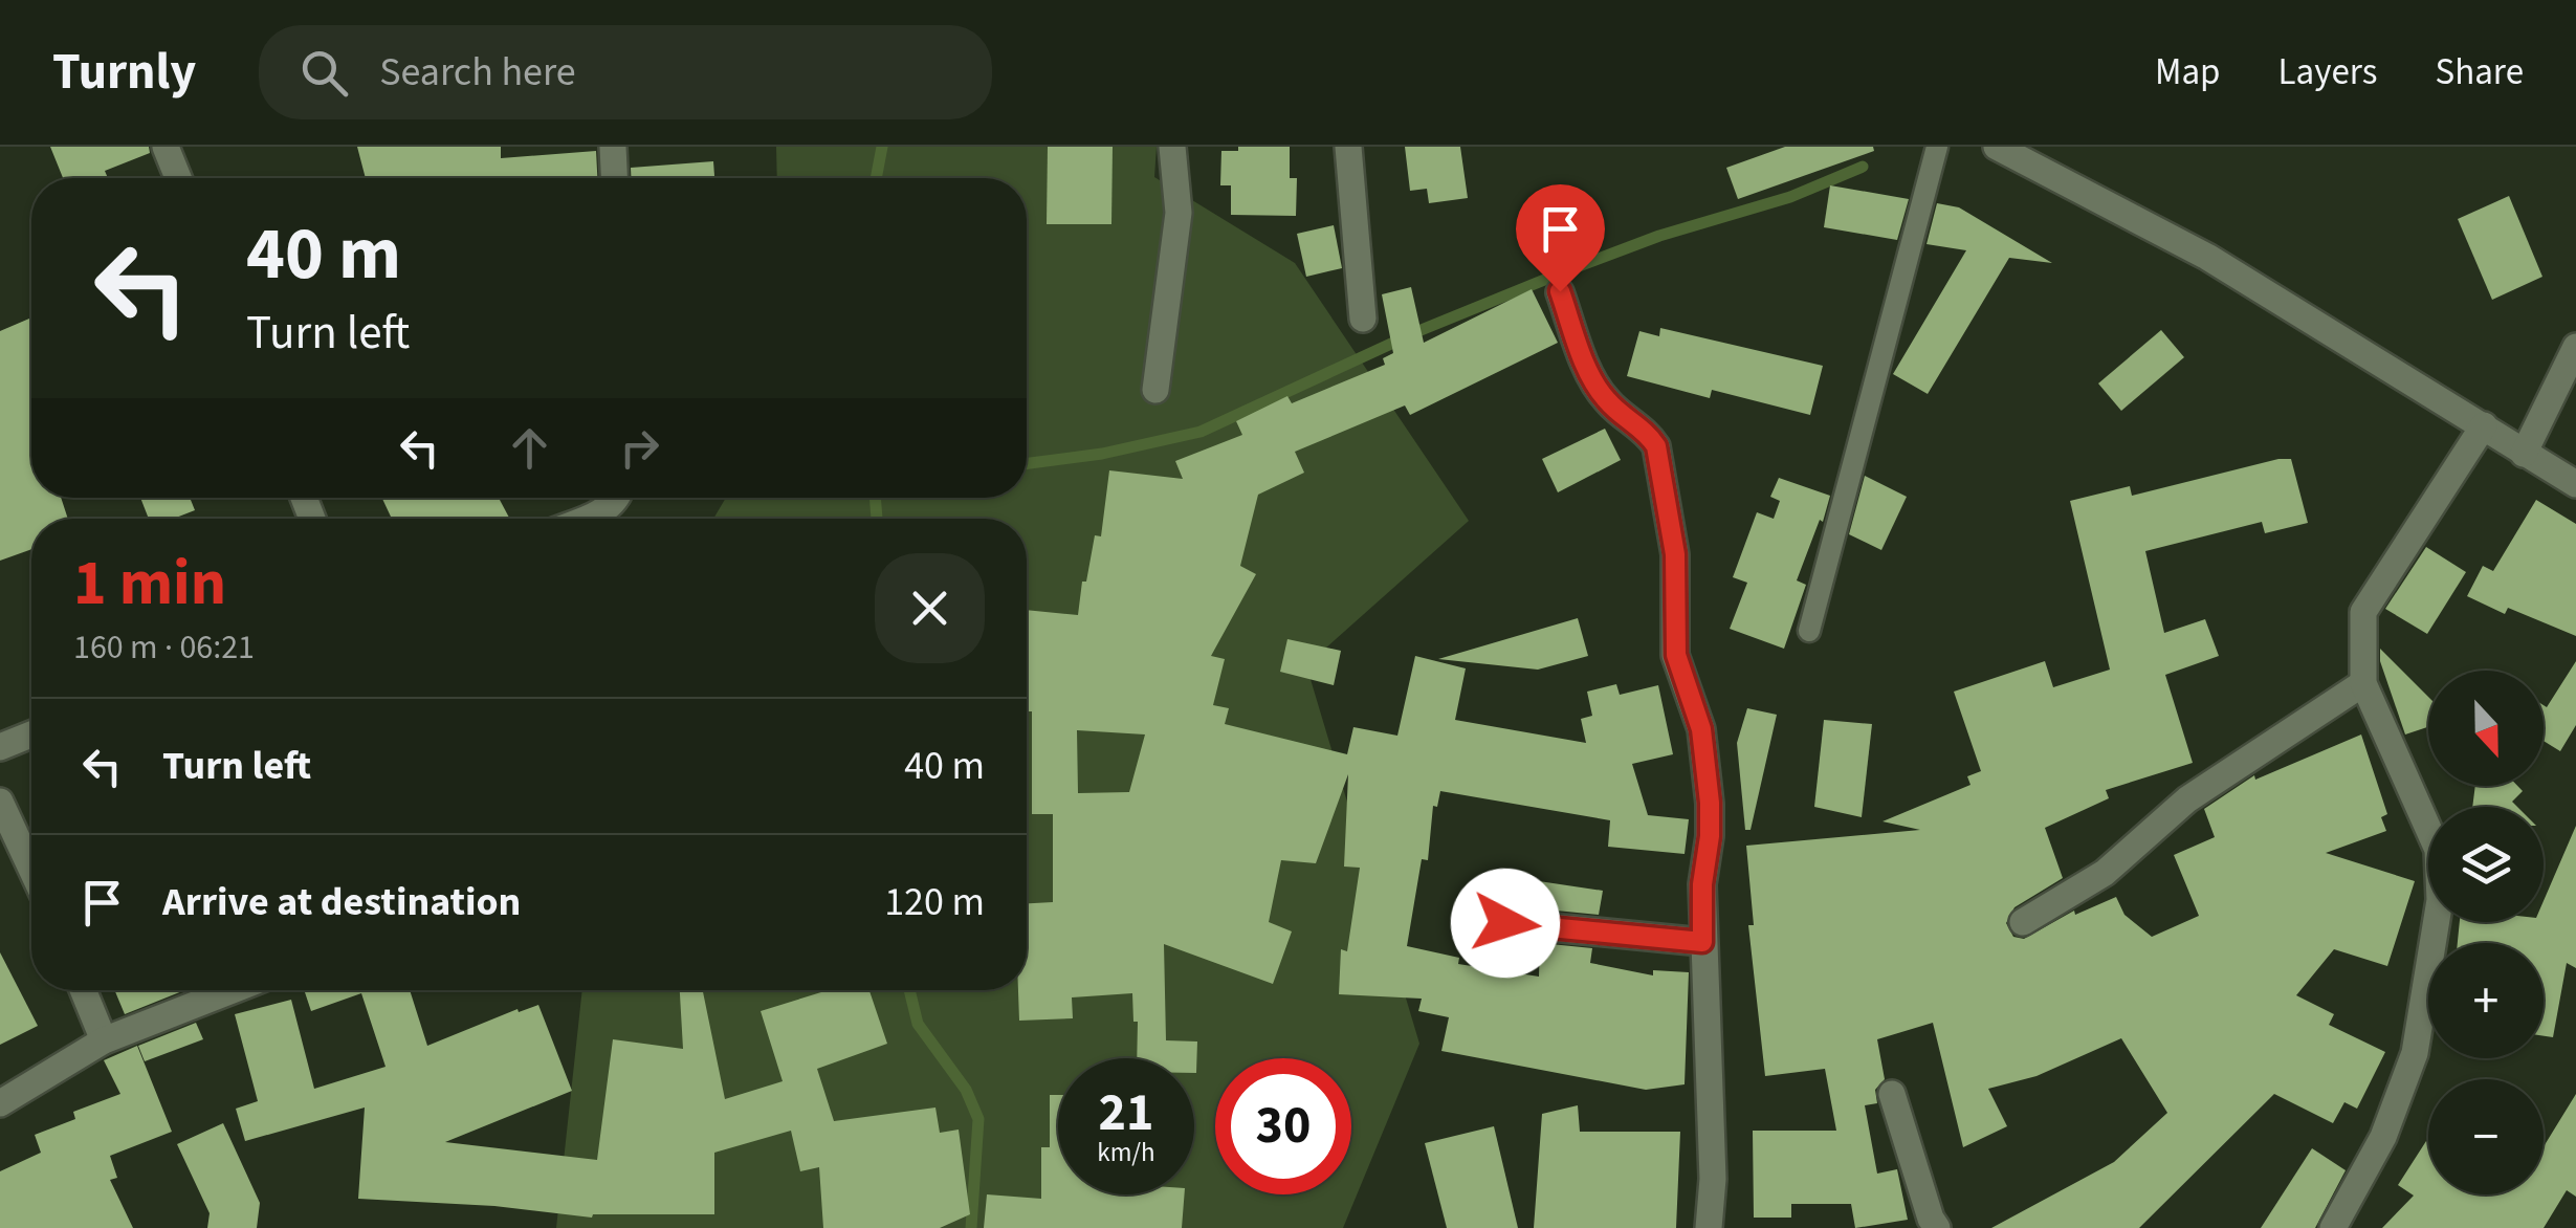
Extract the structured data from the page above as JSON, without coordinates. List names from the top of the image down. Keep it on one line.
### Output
{"north":"bottom","page":{"header":"Turnly","search":"Search here","nav":["Map","Layers","Share"],"turn":["40 m","Turn left"],"heading":["1 min","160 m · 06:21"],"map_buttons":["+","−"],"list":[{"name":"Turn left","value":"40 m"},{"name":"Arrive at destination","value":"120 m"}],"speed":"21 km/h","limit":"30"}}
